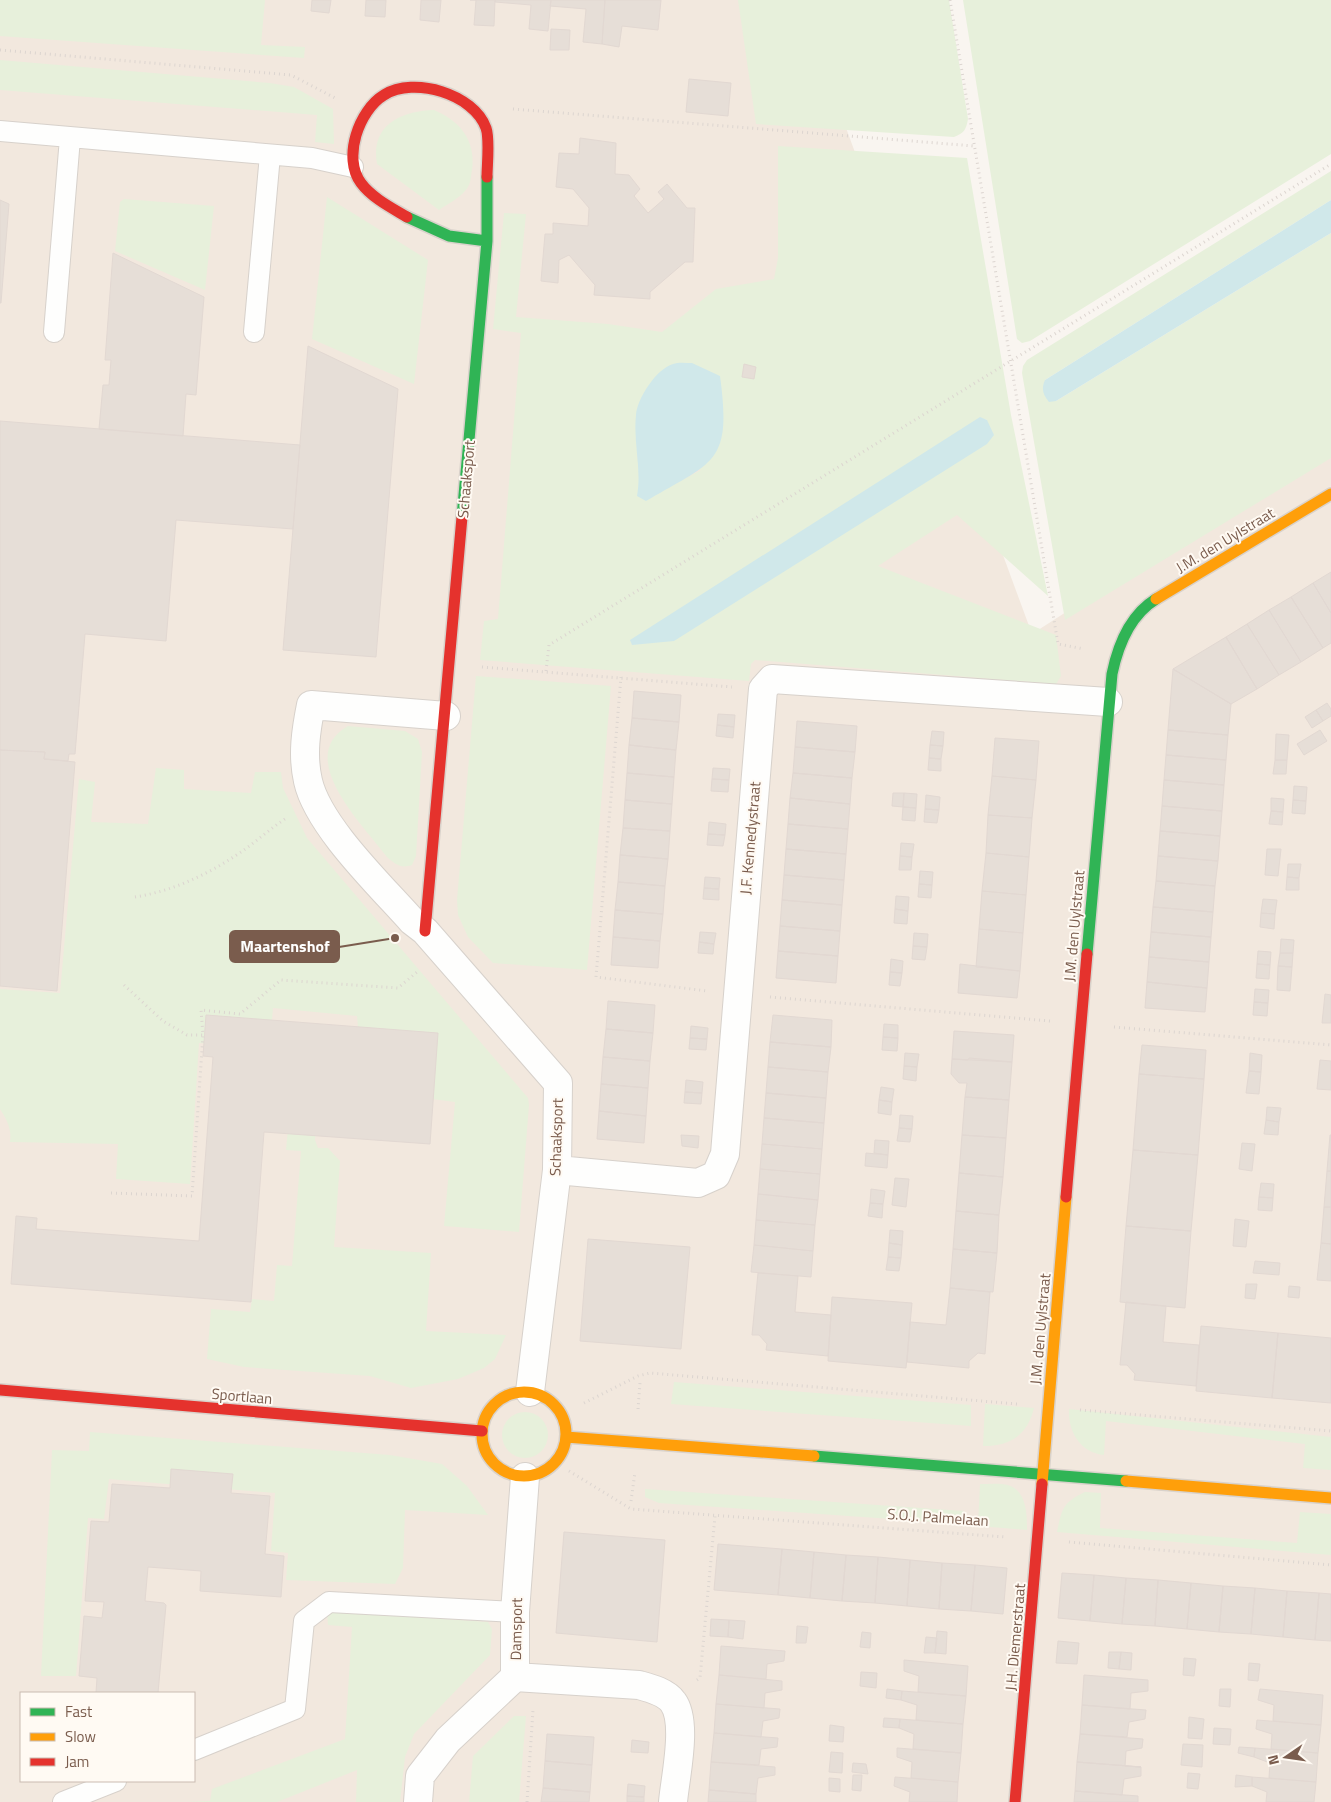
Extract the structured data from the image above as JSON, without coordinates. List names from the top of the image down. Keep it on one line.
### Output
{"streets":{"street":["Schaaksport","J.M. den Uylstraat","J.F. Kennedystraat","Sportlaan","Damsport","J.H. Diemerstraat"],"path":["S.O.J. Palmelaan"]},"crossings":[["Schaaksport","J.F. Kennedystraat"],["Schaaksport","Sportlaan"],["Schaaksport","S.O.J. Palmelaan"],["Schaaksport","Damsport"],["J.M. den Uylstraat","J.H. Diemerstraat"],["Sportlaan","S.O.J. Palmelaan"],["Sportlaan","Damsport"],["S.O.J. Palmelaan","Damsport"],["S.O.J. Palmelaan","J.H. Diemerstraat"]],"places":["Maartenshof"],"legend":["Fast","Slow","Jam"],"north":"left"}
